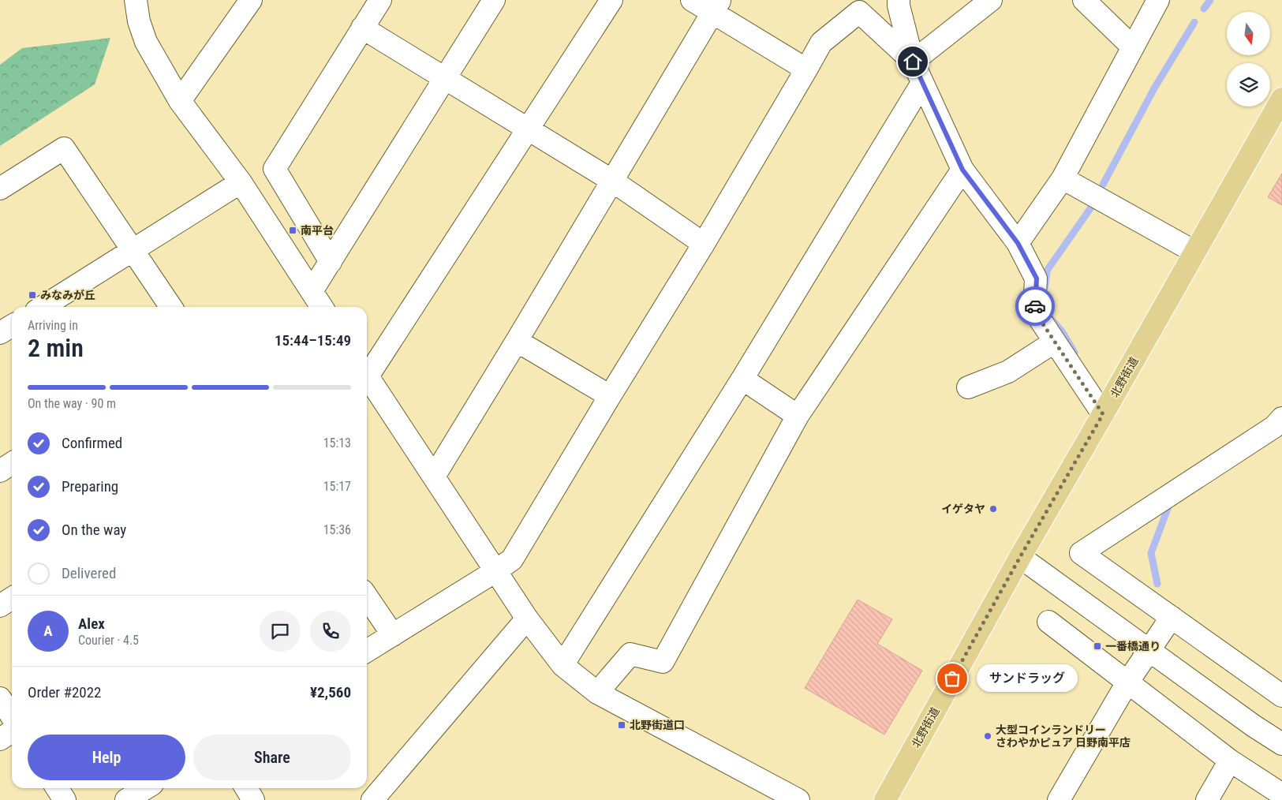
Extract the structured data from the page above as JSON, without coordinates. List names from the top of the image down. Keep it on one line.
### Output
{"streets":{"main road":["北野街道"]},"places":{"transit":["南平台","みなみが丘","一番橋通り","北野街道口"],"other":["イゲタヤ","サンドラッグ","大型コインランドリー さわやかピュア 日野南平店"]},"north":"bottom","page":{"heading":["2 min","Arriving in","15:44–15:49"],"panel":["Alex","Courier · 4.5","Order #2022","¥2,560"],"bar":"On the way · 90 m","list":[["Confirmed","15:13"],["Preparing","15:17"],["On the way","15:36"],"Delivered"],"round":"A","bubble":"サンドラッグ","buttons":["Help","Share"]}}
